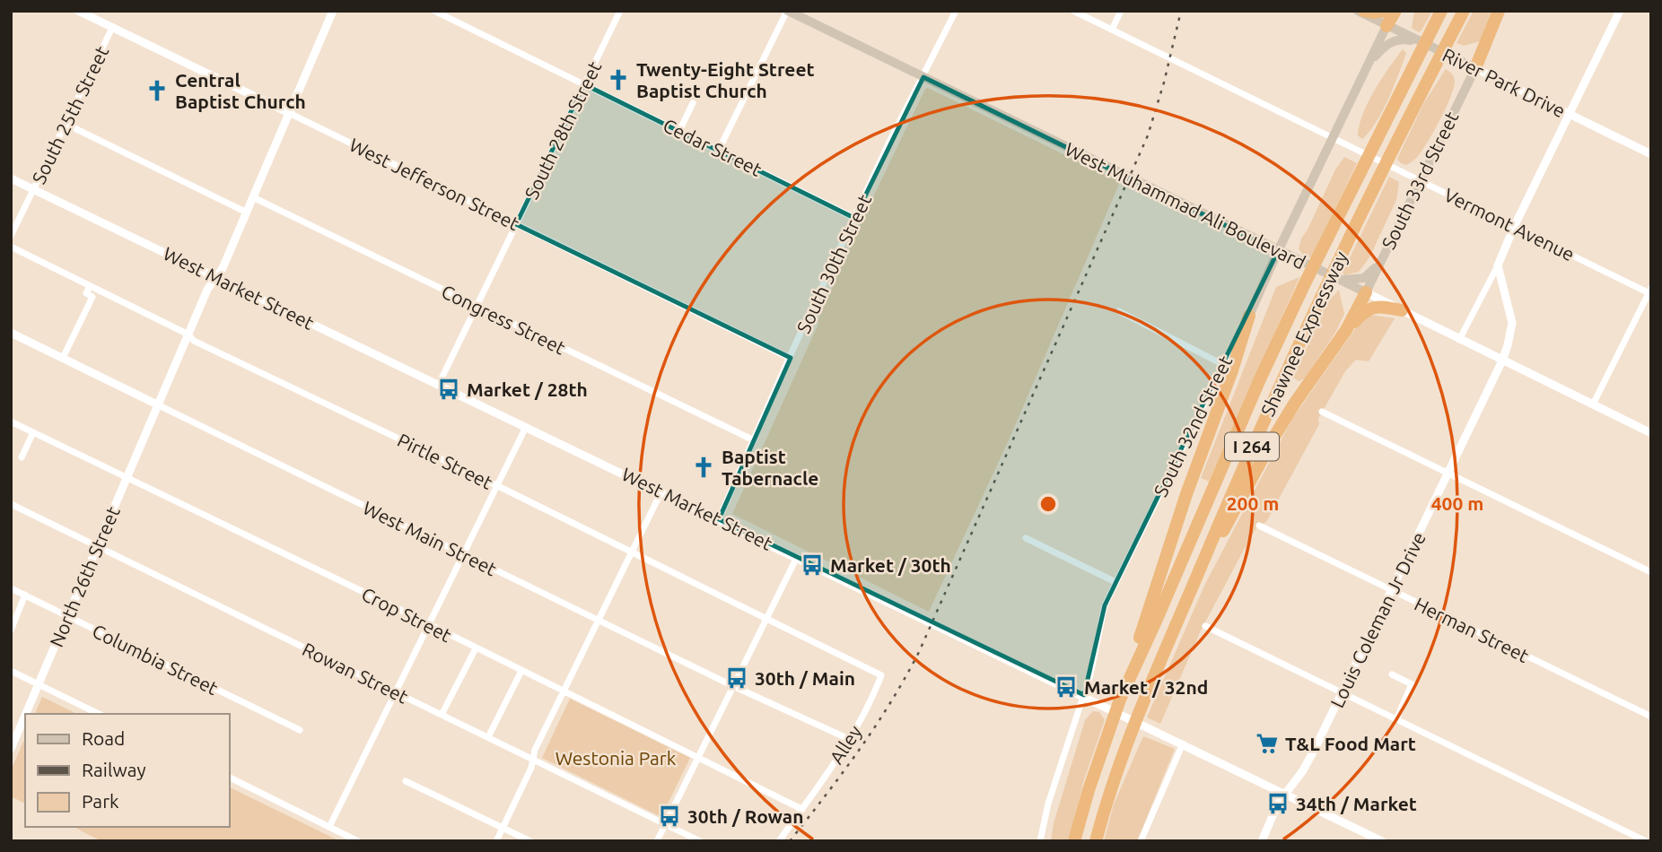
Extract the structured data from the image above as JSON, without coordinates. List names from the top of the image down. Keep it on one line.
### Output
{"streets":{"highway":["Shawnee Expressway","I 264"],"main road":["River Park Drive","South 33rd Street","West Muhammad Ali Boulevard","South 32nd Street"],"street":["South 25th Street","South 28th Street","Cedar Street","West Jefferson Street","Vermont Avenue","South 30th Street","West Market Street","Congress Street","Pirtle Street","West Main Street","North 26th Street","Crop Street","Louis Coleman Jr Drive","Herman Street","Columbia Street","Rowan Street","Alley"]},"crossings":[["River Park Drive","South 33rd Street"],["River Park Drive","South 32nd Street"],["South 25th Street","West Jefferson Street"],["South 25th Street","West Market Street"],["South 28th Street","Cedar Street"],["South 28th Street","West Jefferson Street"],["South 28th Street","West Market Street"],["South 28th Street","Congress Street"],["Cedar Street","South 30th Street"],["South 33rd Street","West Muhammad Ali Boulevard"],["South 33rd Street","Vermont Avenue"],["West Jefferson Street","South 30th Street"],["West Jefferson Street","North 26th Street"],["West Muhammad Ali Boulevard","South 30th Street"],["West Muhammad Ali Boulevard","South 32nd Street"],["West Muhammad Ali Boulevard","Louis Coleman Jr Drive"],["Vermont Avenue","South 32nd Street"],["South 30th Street","West Market Street"],["South 30th Street","Congress Street"],["West Market Street","South 32nd Street"],["West Market Street","North 26th Street"],["West Market Street","Louis Coleman Jr Drive"],["Congress Street","North 26th Street"],["Pirtle Street","North 26th Street"],["Pirtle Street","Alley"],["West Main Street","North 26th Street"],["West Main Street","Alley"],["North 26th Street","Crop Street"],["North 26th Street","Columbia Street"],["North 26th Street","Rowan Street"],["Crop Street","Alley"],["Louis Coleman Jr Drive","Herman Street"]],"parks":["Westonia Park"],"places":{"church":["Twenty-Eight Street Baptist Church","Central Baptist Church","Baptist Tabernacle"],"bus stop":["Market / 28th","Market / 30th","30th / Main","Market / 32nd","34th / Market","30th / Rowan"],"supermarket":["T&L Food Mart"]},"legend":["Road","Railway","Park"],"rings":["200 m","400 m"]}
